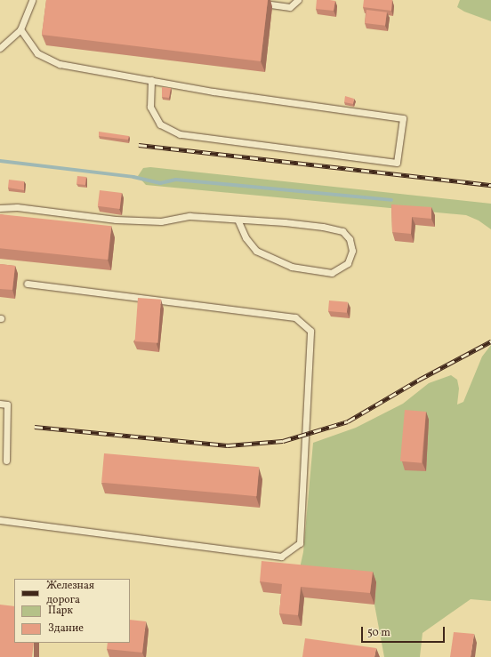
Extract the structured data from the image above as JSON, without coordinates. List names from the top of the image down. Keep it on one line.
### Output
{"legend":["Железная дорога","Парк","Здание"],"scale_bar":"50 m"}
